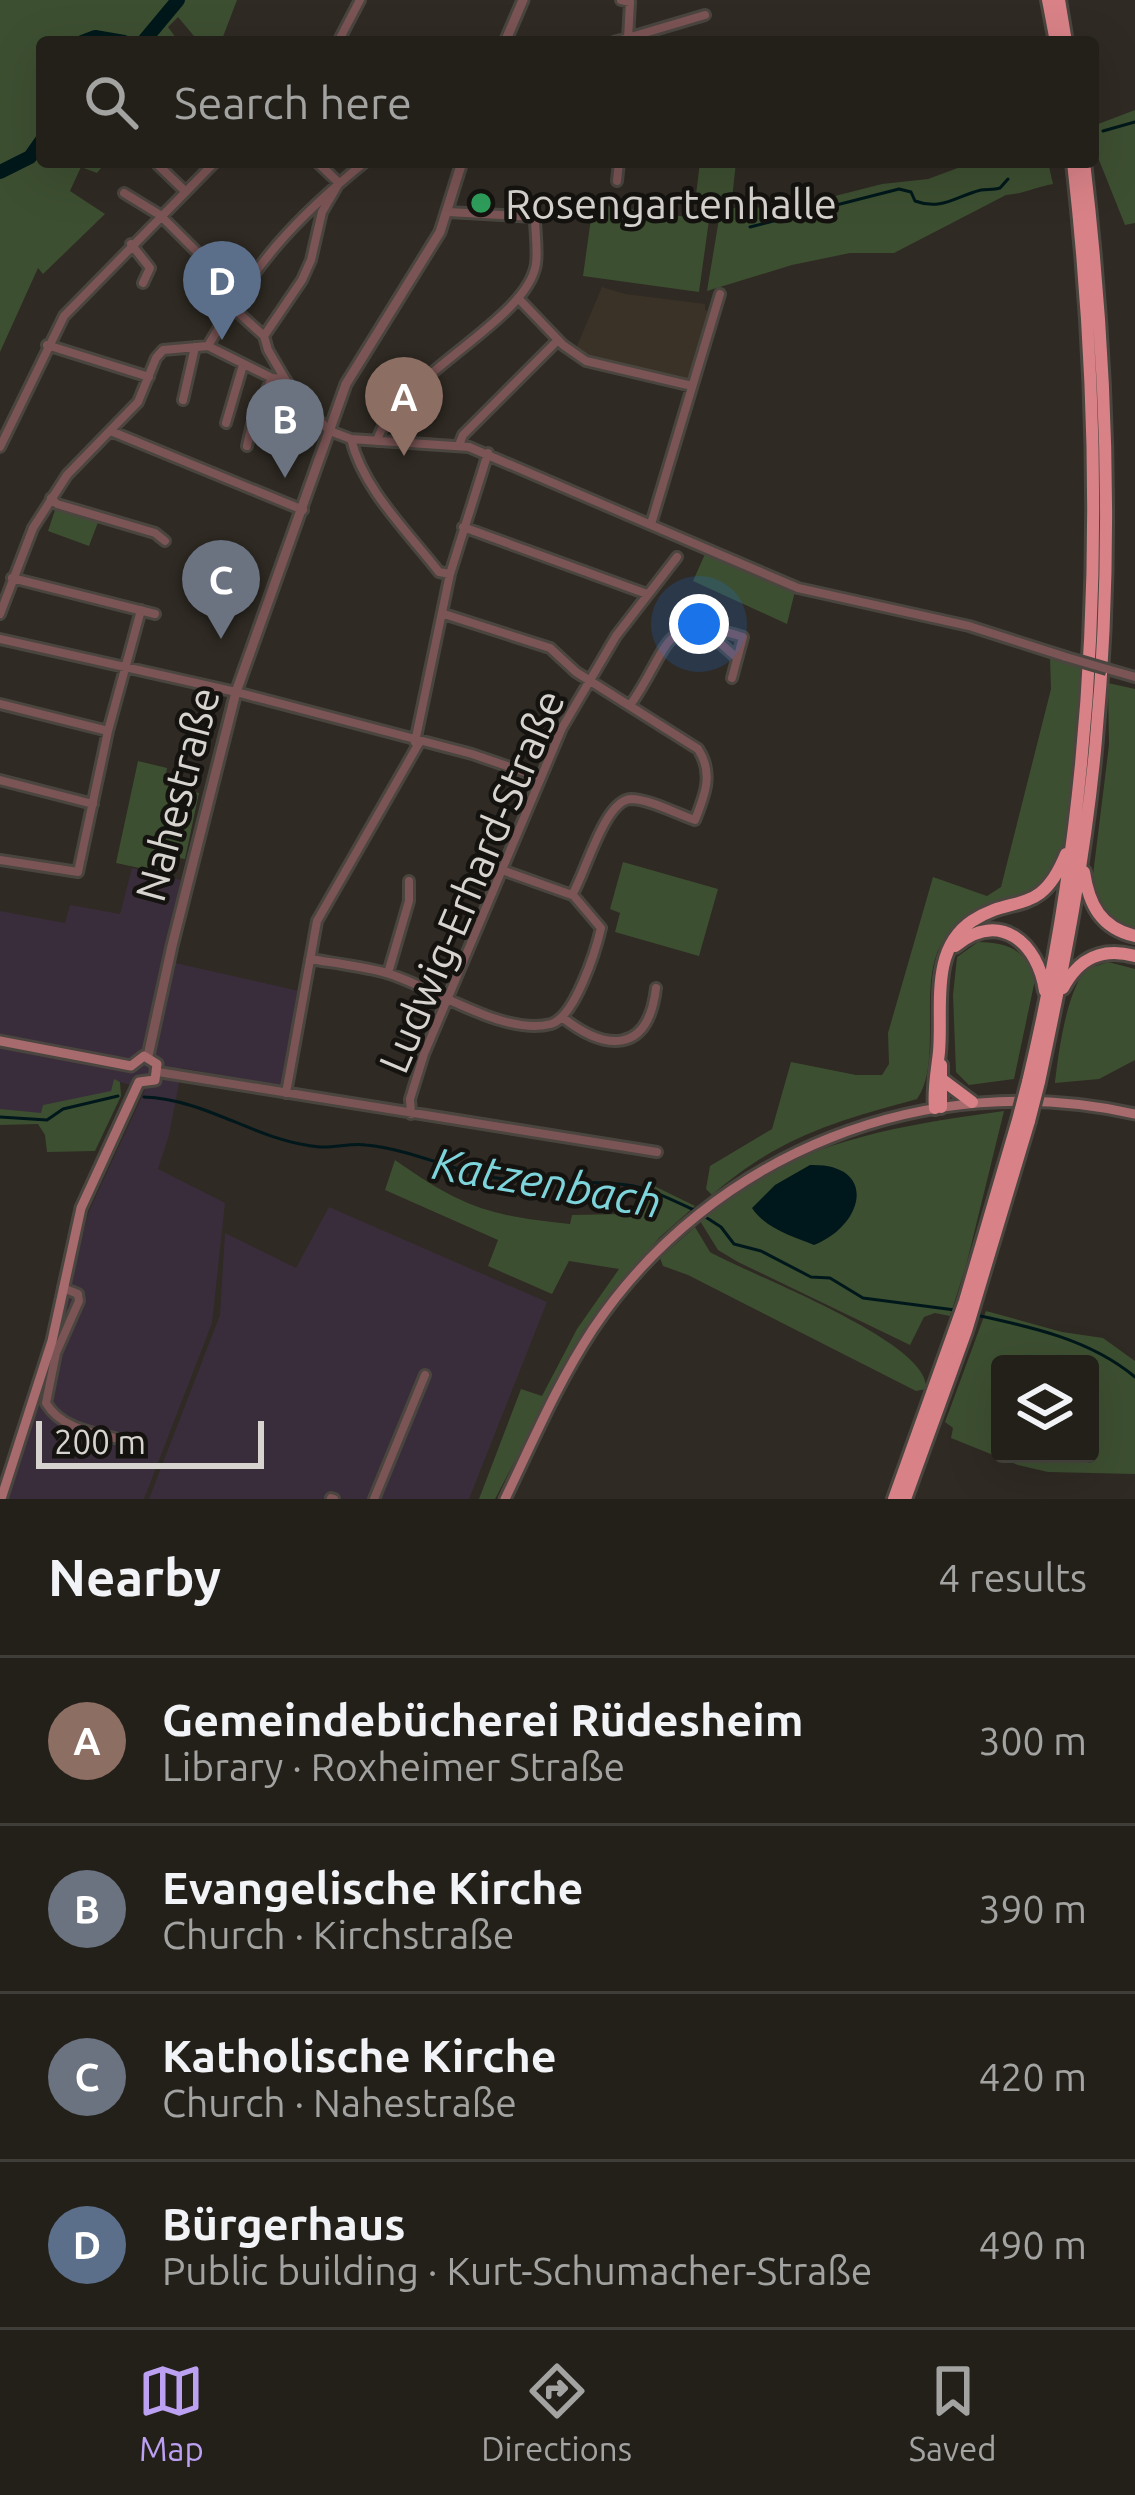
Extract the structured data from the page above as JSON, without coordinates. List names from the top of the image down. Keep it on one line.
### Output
{"streets":{"street":["Nahestraße","Ludwig-Erhard-Straße"]},"water":["Katzenbach"],"places":["Rosengartenhalle"],"scale_bar":"200 m","page":{"search":"Search here","pins":["D","A","B","C"],"scale":"200 m","heading":["Nearby","4 results"],"list":[{"mark":"A","name":"Gemeindebücherei Rüdesheim","note":"Library · Roxheimer Straße","value":"300 m"},{"mark":"B","name":"Evangelische Kirche","note":"Church · Kirchstraße","value":"390 m"},{"mark":"C","name":"Katholische Kirche","note":"Church · Nahestraße","value":"420 m"},{"mark":"D","name":"Bürgerhaus","note":"Public building · Kurt-Schumacher-Straße","value":"490 m"}],"nav":["Map","Directions","Saved"]}}
